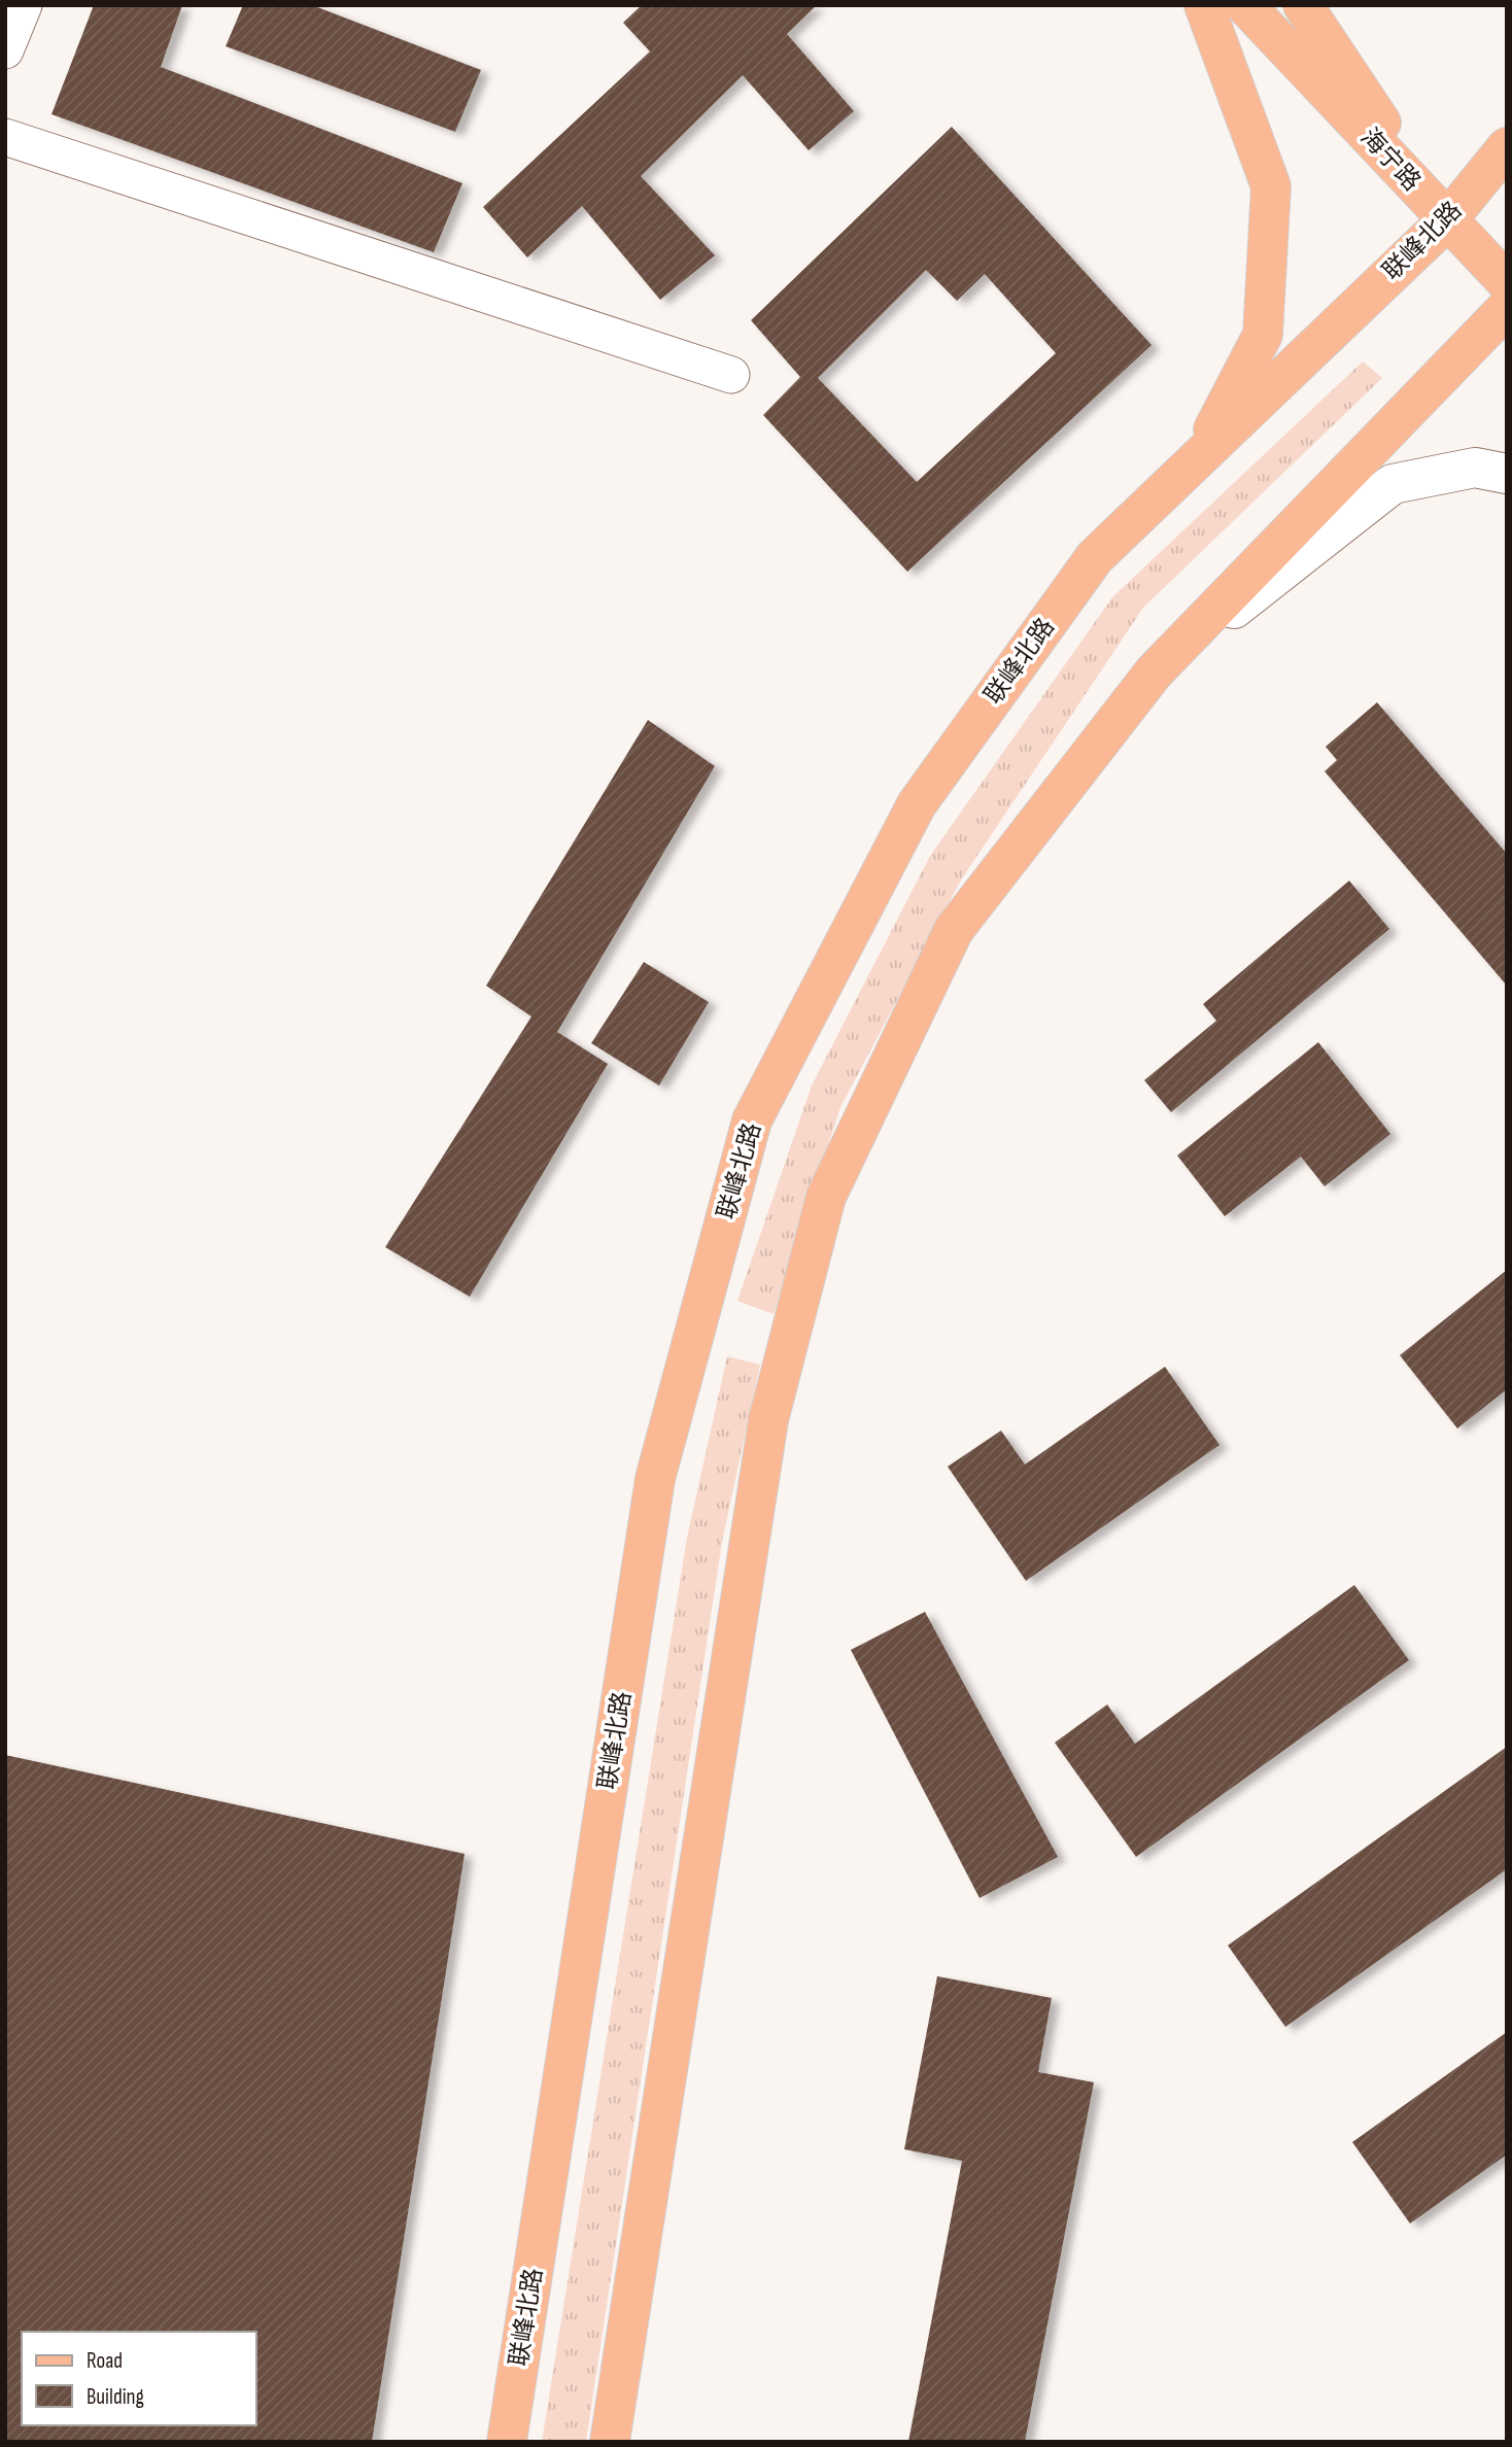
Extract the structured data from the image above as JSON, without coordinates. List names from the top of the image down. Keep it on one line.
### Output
{"streets":{"main road":["海宁路","联峰北路"]},"crossings":[["海宁路","联峰北路"]],"legend":["Road","Building"]}
